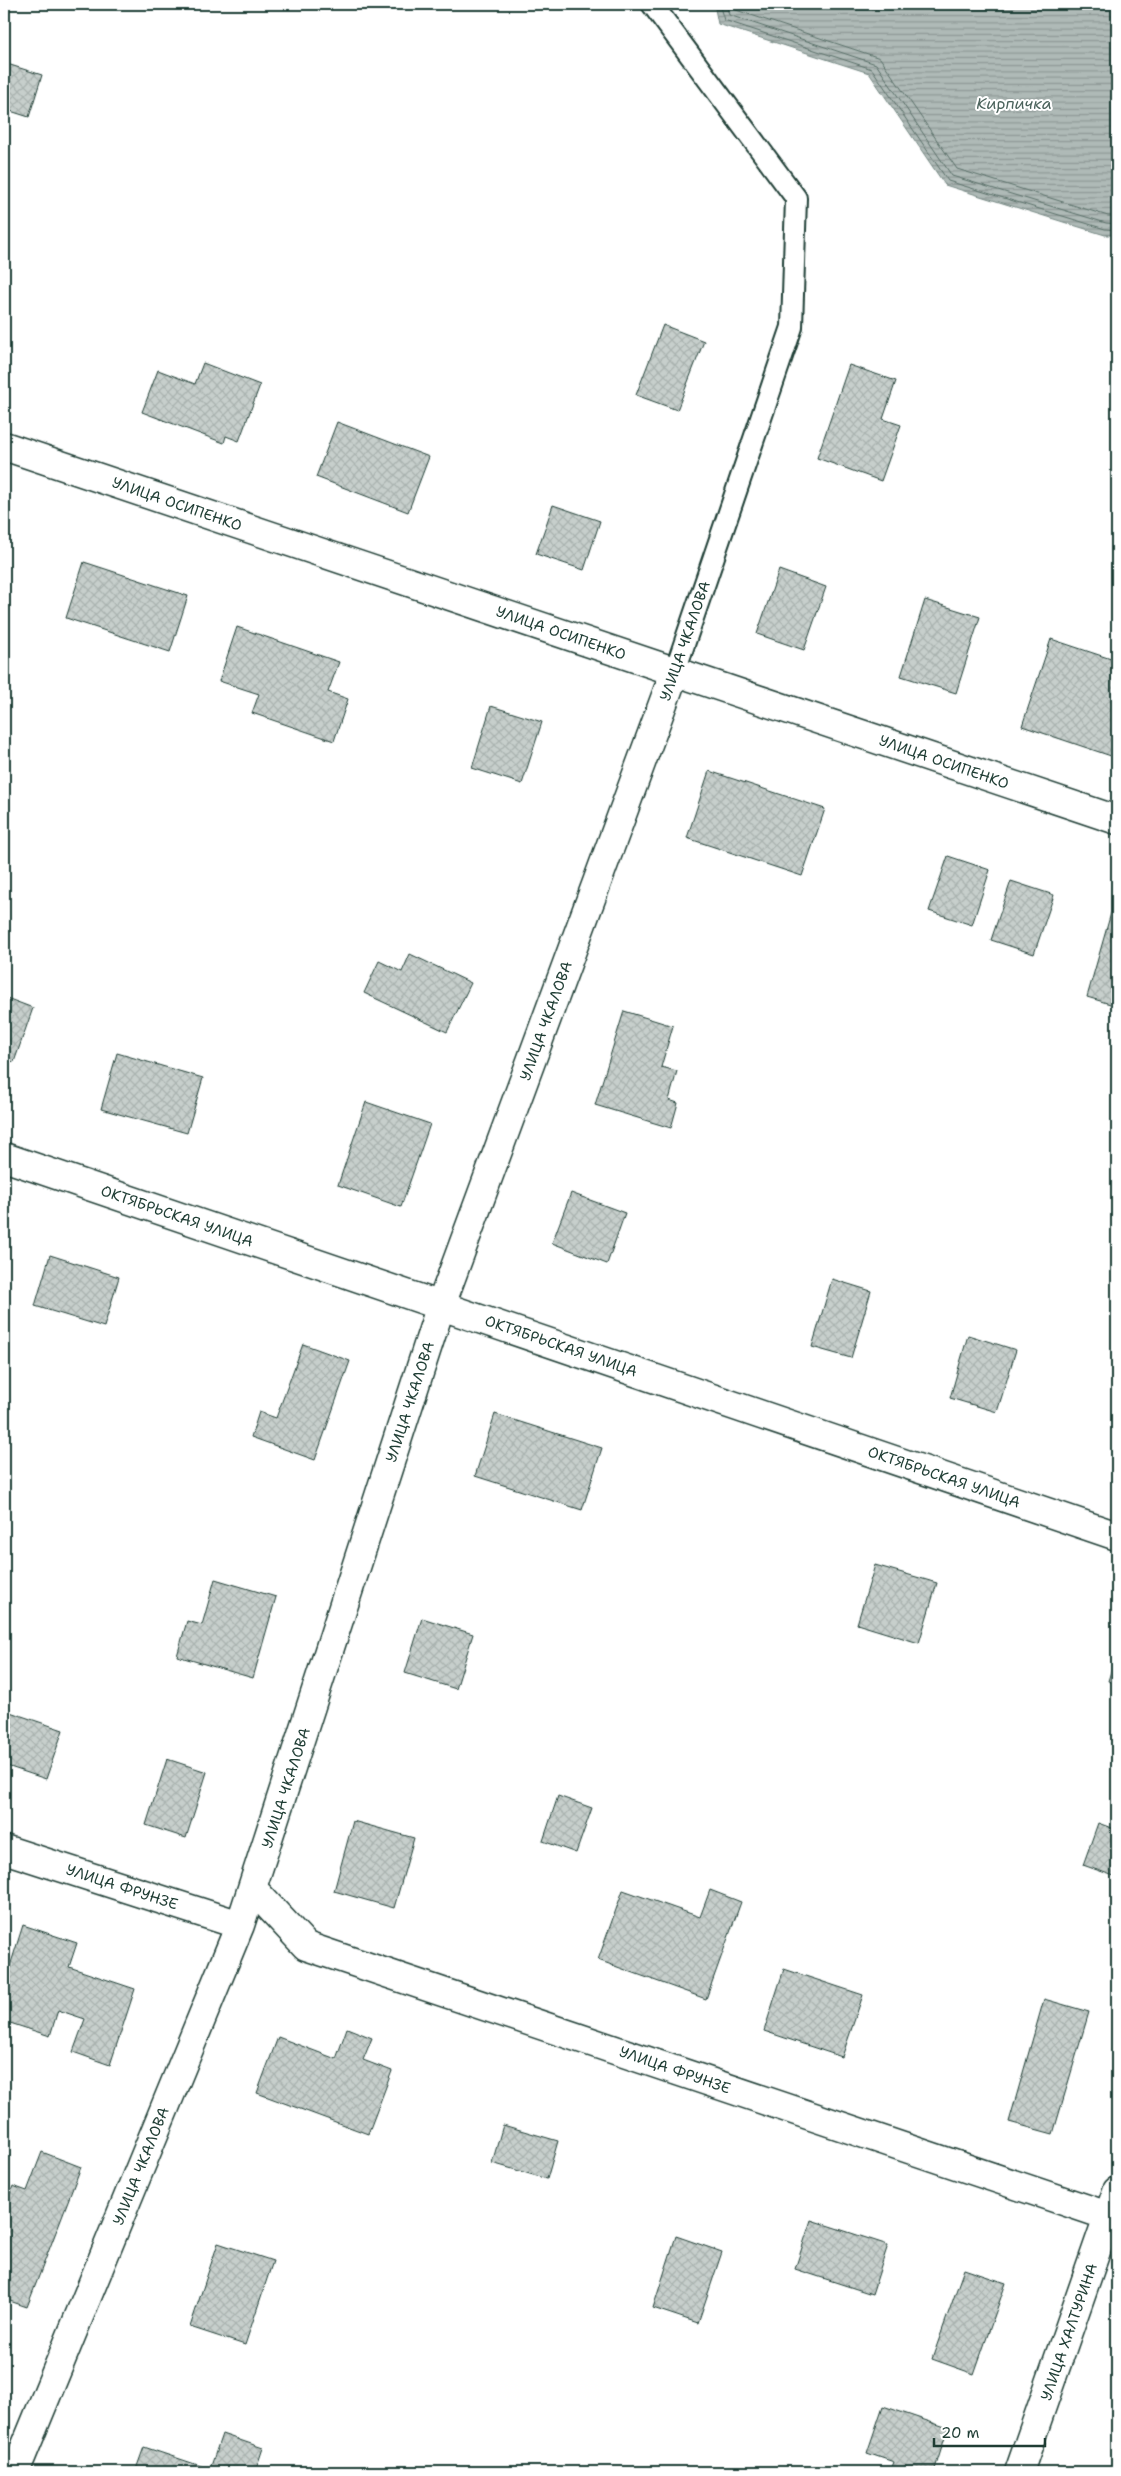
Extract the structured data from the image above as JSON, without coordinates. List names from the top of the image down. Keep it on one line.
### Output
{"streets":{"street":["УЛИЦА ОСИПЕНКО","УЛИЦА ЧКАЛОВА","ОКТЯБРЬСКАЯ УЛИЦА","УЛИЦА ФРУНЗЕ","УЛИЦА ХАЛТУРИНА"]},"crossings":[["УЛИЦА ОСИПЕНКО","УЛИЦА ЧКАЛОВА"],["УЛИЦА ЧКАЛОВА","ОКТЯБРЬСКАЯ УЛИЦА"],["УЛИЦА ЧКАЛОВА","УЛИЦА ФРУНЗЕ"],["УЛИЦА ФРУНЗЕ","УЛИЦА ХАЛТУРИНА"]],"water":["Кирпичка"],"scale_bar":"20 m"}
